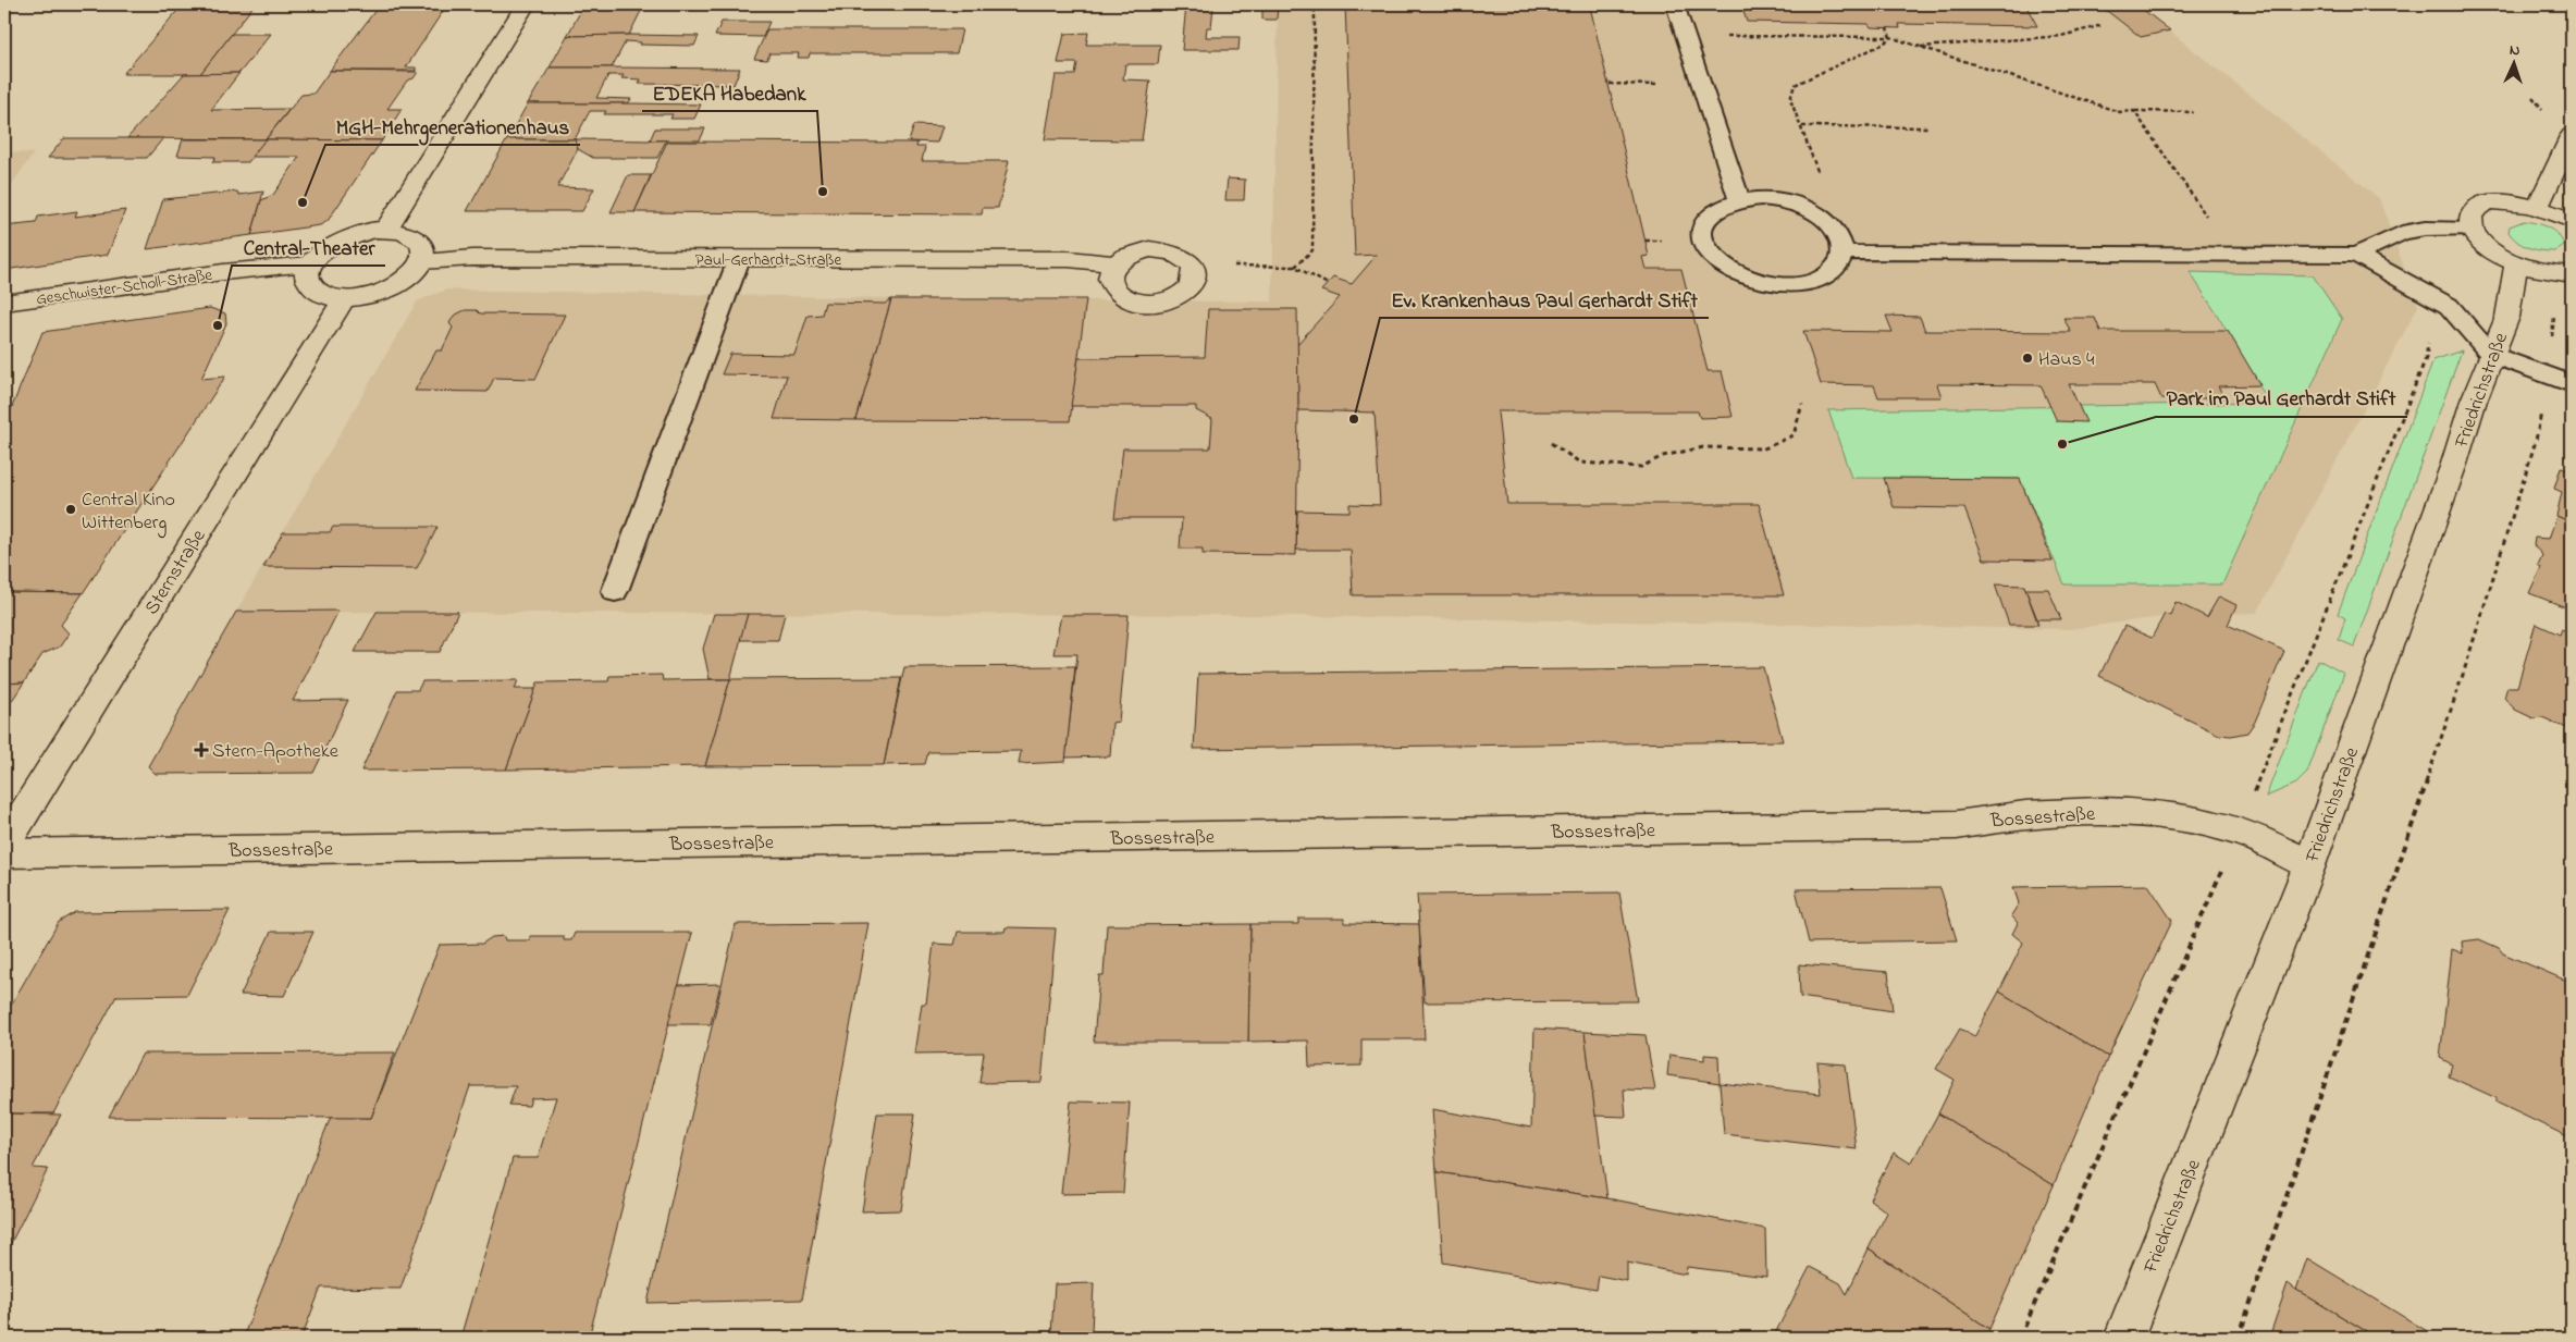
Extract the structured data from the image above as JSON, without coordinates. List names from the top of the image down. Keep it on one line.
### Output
{"streets":{"street":["Paul-Gerhardt-Straße","Geschwister-Scholl-Straße","Friedrichstraße","Sternstraße","Bossestraße"]},"crossings":[["Friedrichstraße","Bossestraße"]],"places":{"other":["EDEKA Habedank","MGH-Mehrgenerationenhaus","Central-Theater","Haus 4","Ev. Krankenhaus Paul Gerhardt Stift","Park im Paul Gerhardt Stift","Central Kino Wittenberg"],"health":["Stern-Apotheke"]},"north":"top"}
